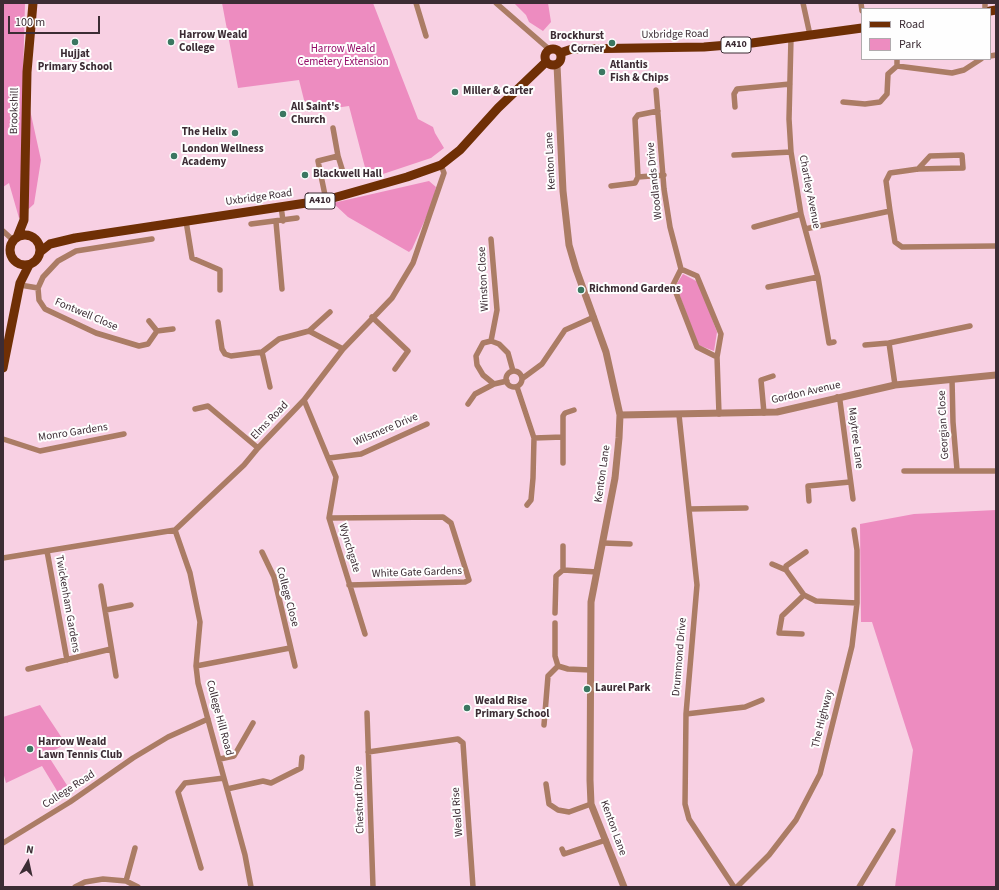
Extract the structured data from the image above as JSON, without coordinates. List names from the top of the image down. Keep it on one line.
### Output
{"streets":{"main road":["Uxbridge Road","A410","Brookshill"],"street":["Kenton Lane","Woodlands Drive","Chartley Avenue","Winston Close","Fontwell Close","Gordon Avenue","Elms Road","Georgian Close","Wilsmere Drive","Monro Gardens","Maytree Lane","Wynchgate","White Gate Gardens","College Close","Twickenham Gardens","Drummond Drive","College Hill Road","The Highway","College Road","Chestnut Drive","Weald Rise"]},"crossings":[["Uxbridge Road","Brookshill"],["Uxbridge Road","Kenton Lane"],["Uxbridge Road","Chartley Avenue"],["Uxbridge Road","Elms Road"],["Kenton Lane","Gordon Avenue"],["Gordon Avenue","Georgian Close"],["Gordon Avenue","Maytree Lane"],["Gordon Avenue","Drummond Drive"],["Elms Road","Wynchgate"],["Elms Road","College Hill Road"],["Wilsmere Drive","Wynchgate"],["Wynchgate","White Gate Gardens"],["College Hill Road","College Road"],["Chestnut Drive","Weald Rise"]],"parks":["Harrow Weald Cemetery Extension"],"places":["Hujjat Primary School","Harrow Weald College","Brockhurst Corner","Atlantis Fish & Chips","Miller & Carter","All Saint's Church","The Helix","London Wellness Academy","Blackwell Hall","Richmond Gardens","Laurel Park","Weald Rise Primary School","Harrow Weald Lawn Tennis Club"],"legend":["Road","Park"],"scale_bar":"100 m","north":"top"}
